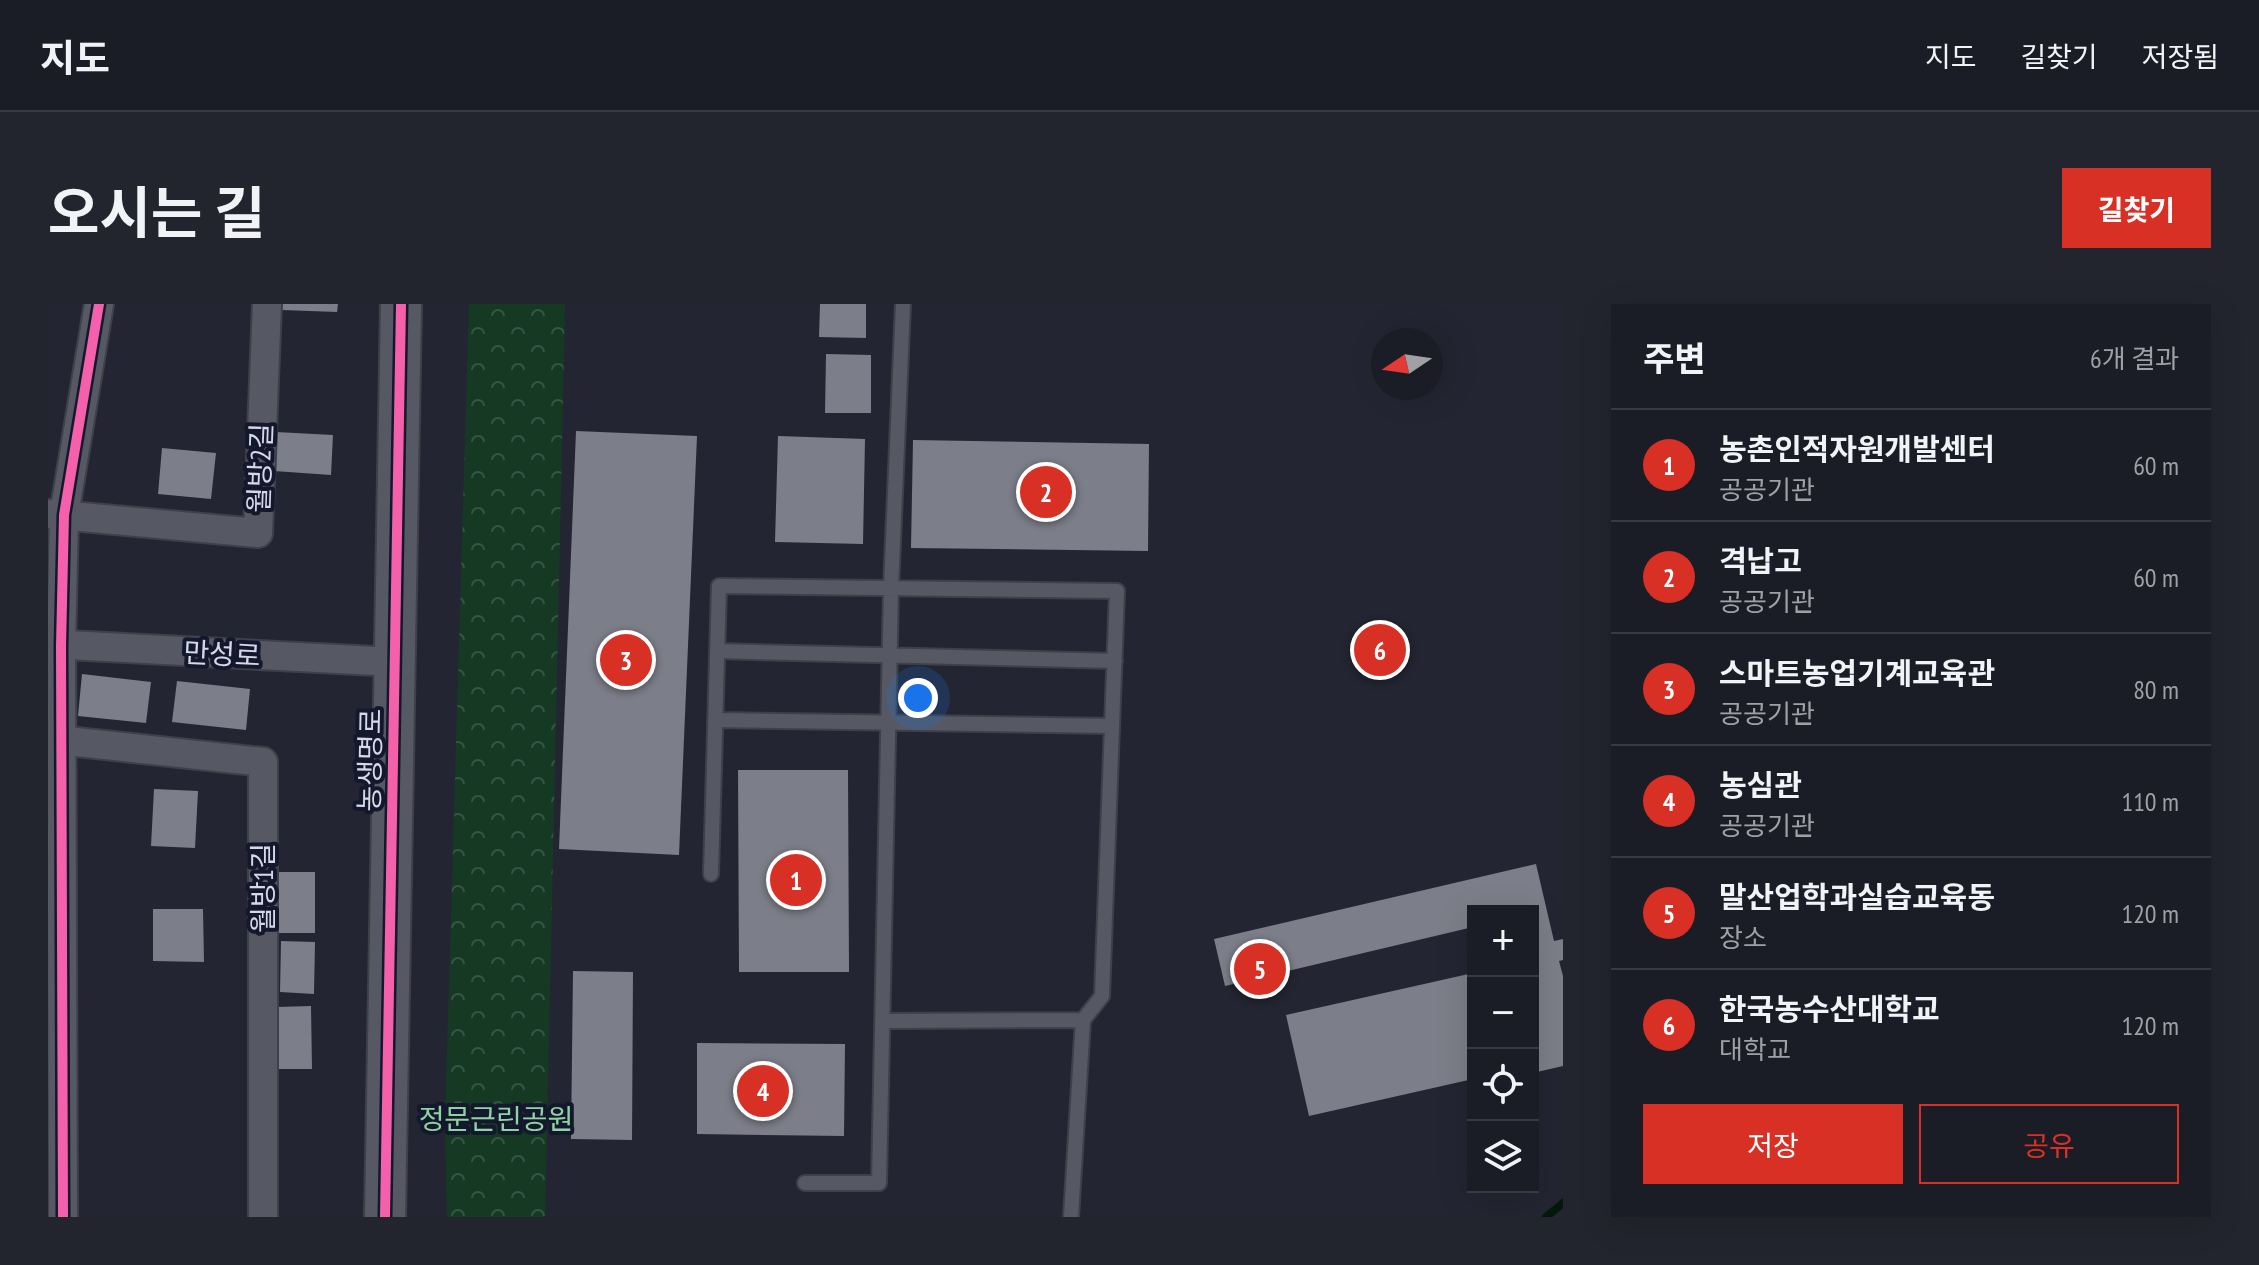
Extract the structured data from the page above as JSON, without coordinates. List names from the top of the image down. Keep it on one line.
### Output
{"streets":{"street":["월방2길","만성로","농생명로","월방1길"]},"crossings":[["만성로","농생명로"]],"parks":["정문근린공원"],"north":"left","page":{"header":"지도","nav":["지도","길찾기","저장됨"],"title":"오시는 길","buttons":["길찾기",["저장","공유"]],"heading":["주변","6개 결과"],"list":[{"mark":"1","name":"농촌인적자원개발센터","note":"공공기관","value":"60 m"},{"mark":"2","name":"격납고","note":"공공기관","value":"60 m"},{"mark":"3","name":"스마트농업기계교육관","note":"공공기관","value":"80 m"},{"mark":"4","name":"농심관","note":"공공기관","value":"110 m"},{"mark":"5","name":"말산업학과실습교육동","note":"장소","value":"120 m"},{"mark":"6","name":"한국농수산대학교","note":"대학교","value":"120 m"}],"pins":["2","6","3","1","5","4"],"map_buttons":["+","−"]}}
